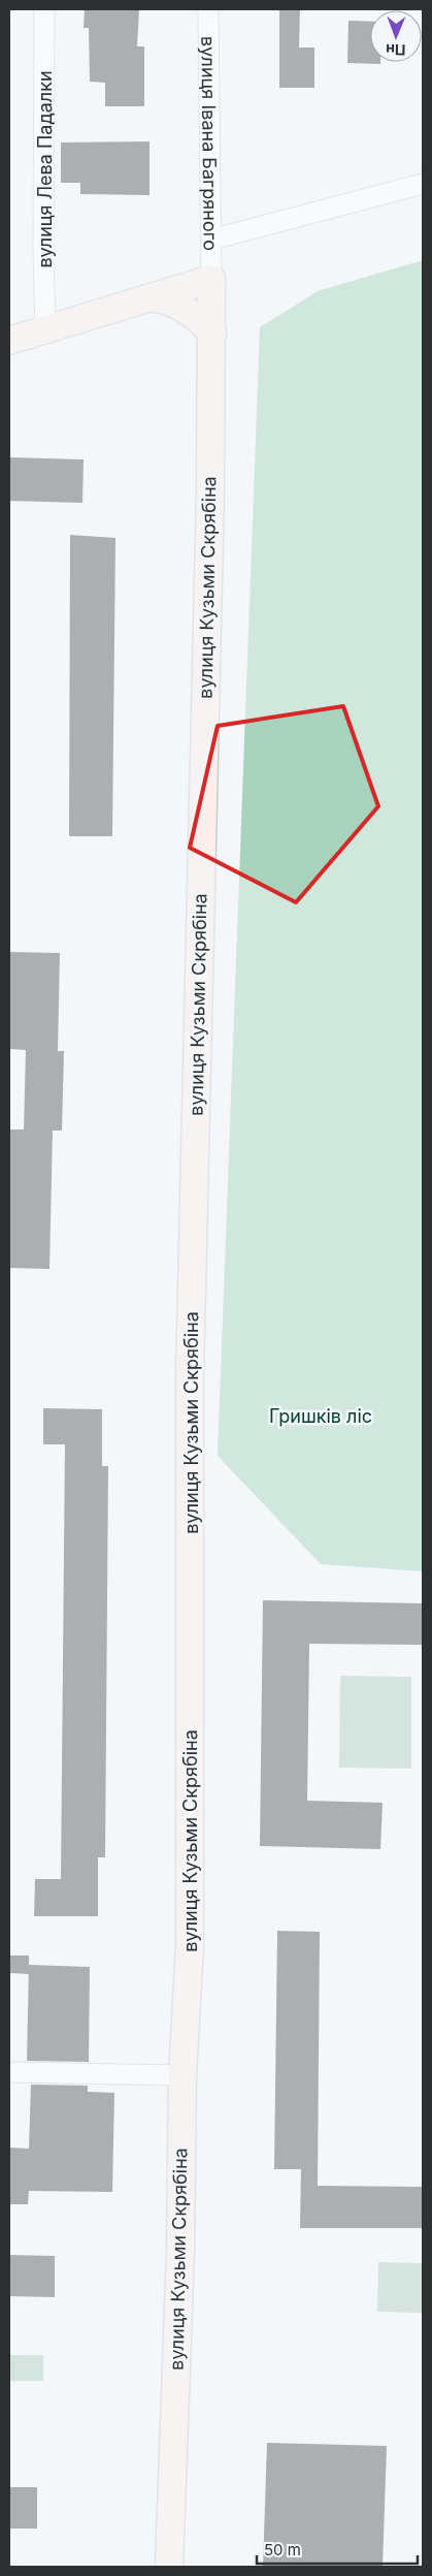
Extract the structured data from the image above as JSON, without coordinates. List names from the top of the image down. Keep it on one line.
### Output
{"streets":{"street":["вулиця Івана Багряного","вулиця Лева Падалки","вулиця Кузьми Скрябіна"]},"crossings":[["вулиця Івана Багряного","вулиця Кузьми Скрябіна"]],"parks":["Гришків ліс"],"scale_bar":"50 m","north":"bottom"}
